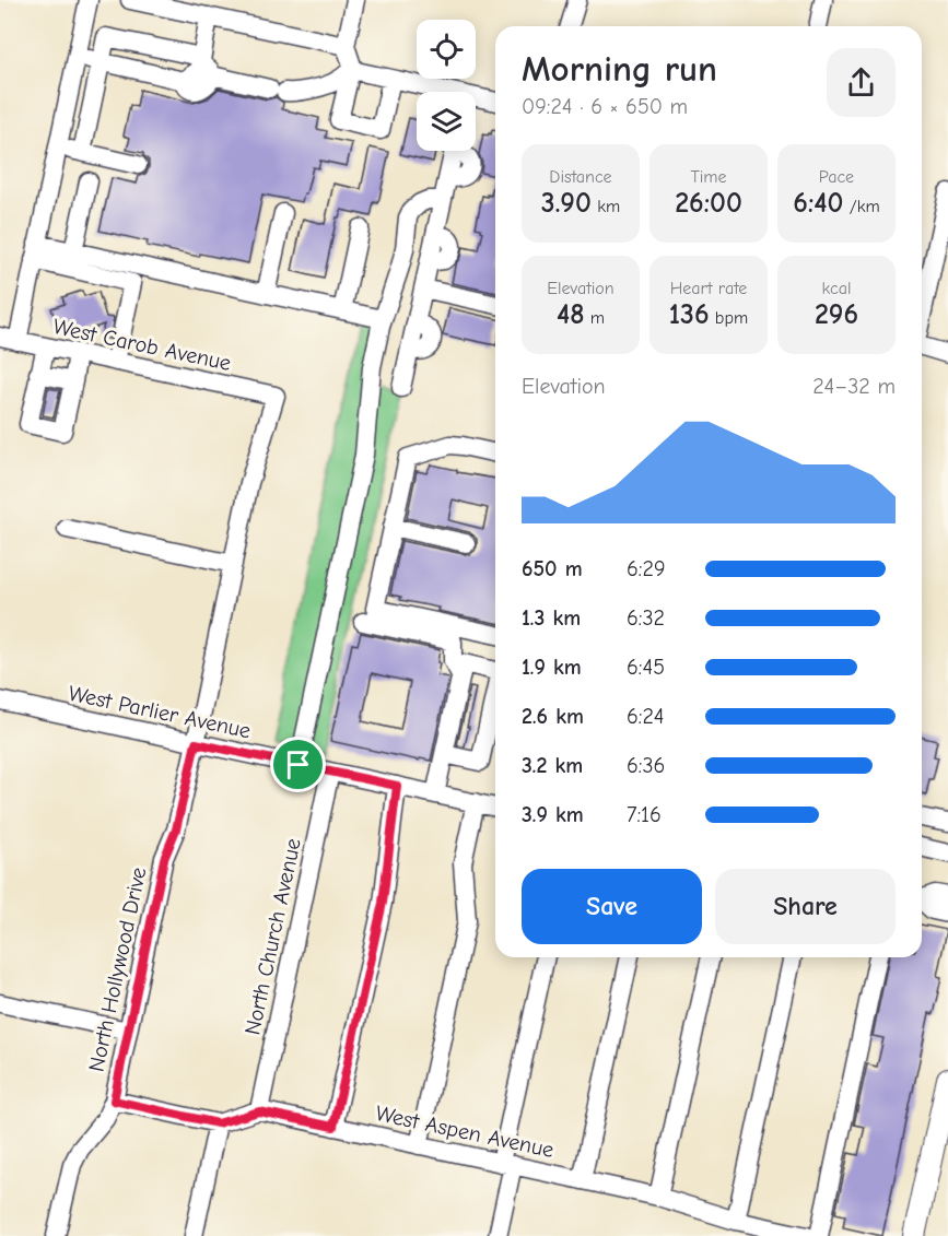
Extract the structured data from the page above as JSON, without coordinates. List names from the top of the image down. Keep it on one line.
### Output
{"streets":{"street":["West Carob Avenue","West Parlier Avenue","North Church Avenue","North Hollywood Drive","West Aspen Avenue"]},"crossings":[["West Carob Avenue","North Hollywood Drive"],["West Parlier Avenue","North Church Avenue"],["West Parlier Avenue","North Hollywood Drive"],["North Church Avenue","West Aspen Avenue"],["North Hollywood Drive","West Aspen Avenue"]],"page":{"heading":["Morning run","09:24 · 6 × 650 m"],"stats":[["Distance","3.90 km"],["Time","26:00"],["Pace","6:40 /km"],["Elevation","48 m"],["Heart rate","136 bpm"],["kcal","296"]],"chart":["Elevation","24–32 m"],"list":[{"name":"650 m","note":"6:29"},{"name":"1.3 km","note":"6:32"},{"name":"1.9 km","note":"6:45"},{"name":"2.6 km","note":"6:24"},{"name":"3.2 km","note":"6:36"},{"name":"3.9 km","note":"7:16"}],"buttons":["Save","Share"]}}
